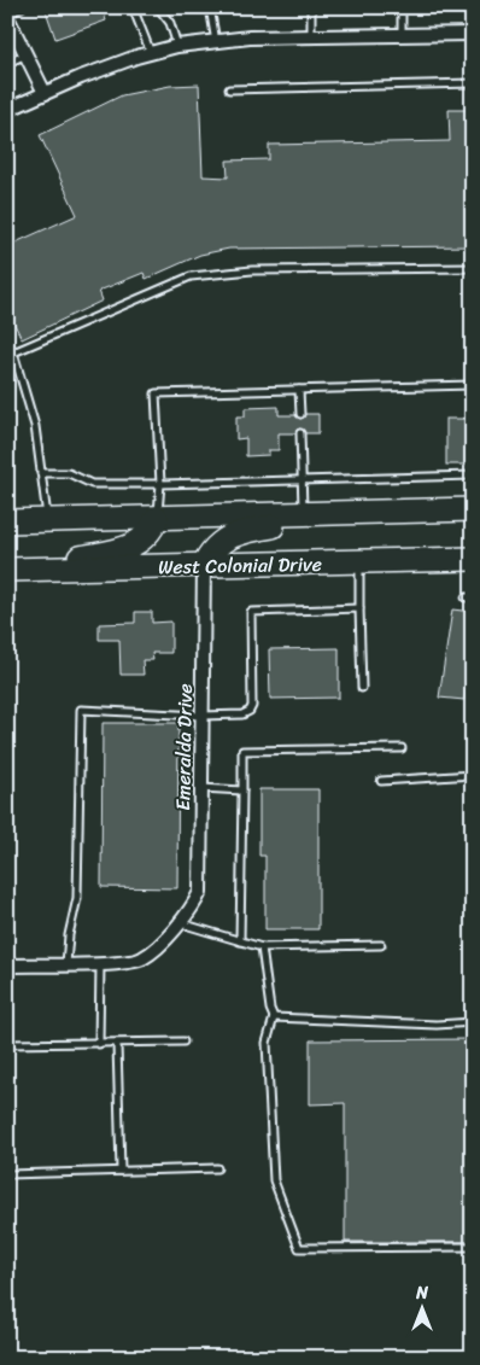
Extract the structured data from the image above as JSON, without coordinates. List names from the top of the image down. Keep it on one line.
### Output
{"streets":{"highway":["West Colonial Drive"],"street":["Emeralda Drive"]},"crossings":[["West Colonial Drive","Emeralda Drive"]],"north":"top"}
